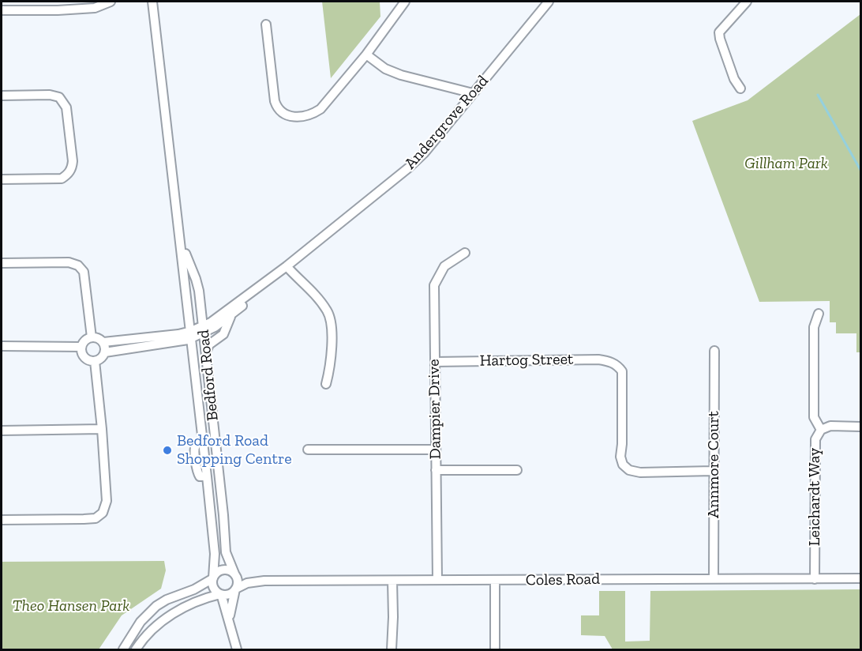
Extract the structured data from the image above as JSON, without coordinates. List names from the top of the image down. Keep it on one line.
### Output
{"streets":{"street":["Andergrove Road","Hartog Street","Bedford Road","Dampier Drive","Annmore Court","Leichardt Way","Coles Road"]},"crossings":[["Andergrove Road","Bedford Road"],["Hartog Street","Dampier Drive"],["Hartog Street","Annmore Court"],["Bedford Road","Coles Road"],["Dampier Drive","Coles Road"],["Annmore Court","Coles Road"],["Leichardt Way","Coles Road"]],"parks":["Gillham Park","Theo Hansen Park"],"places":["Bedford Road Shopping Centre"]}
